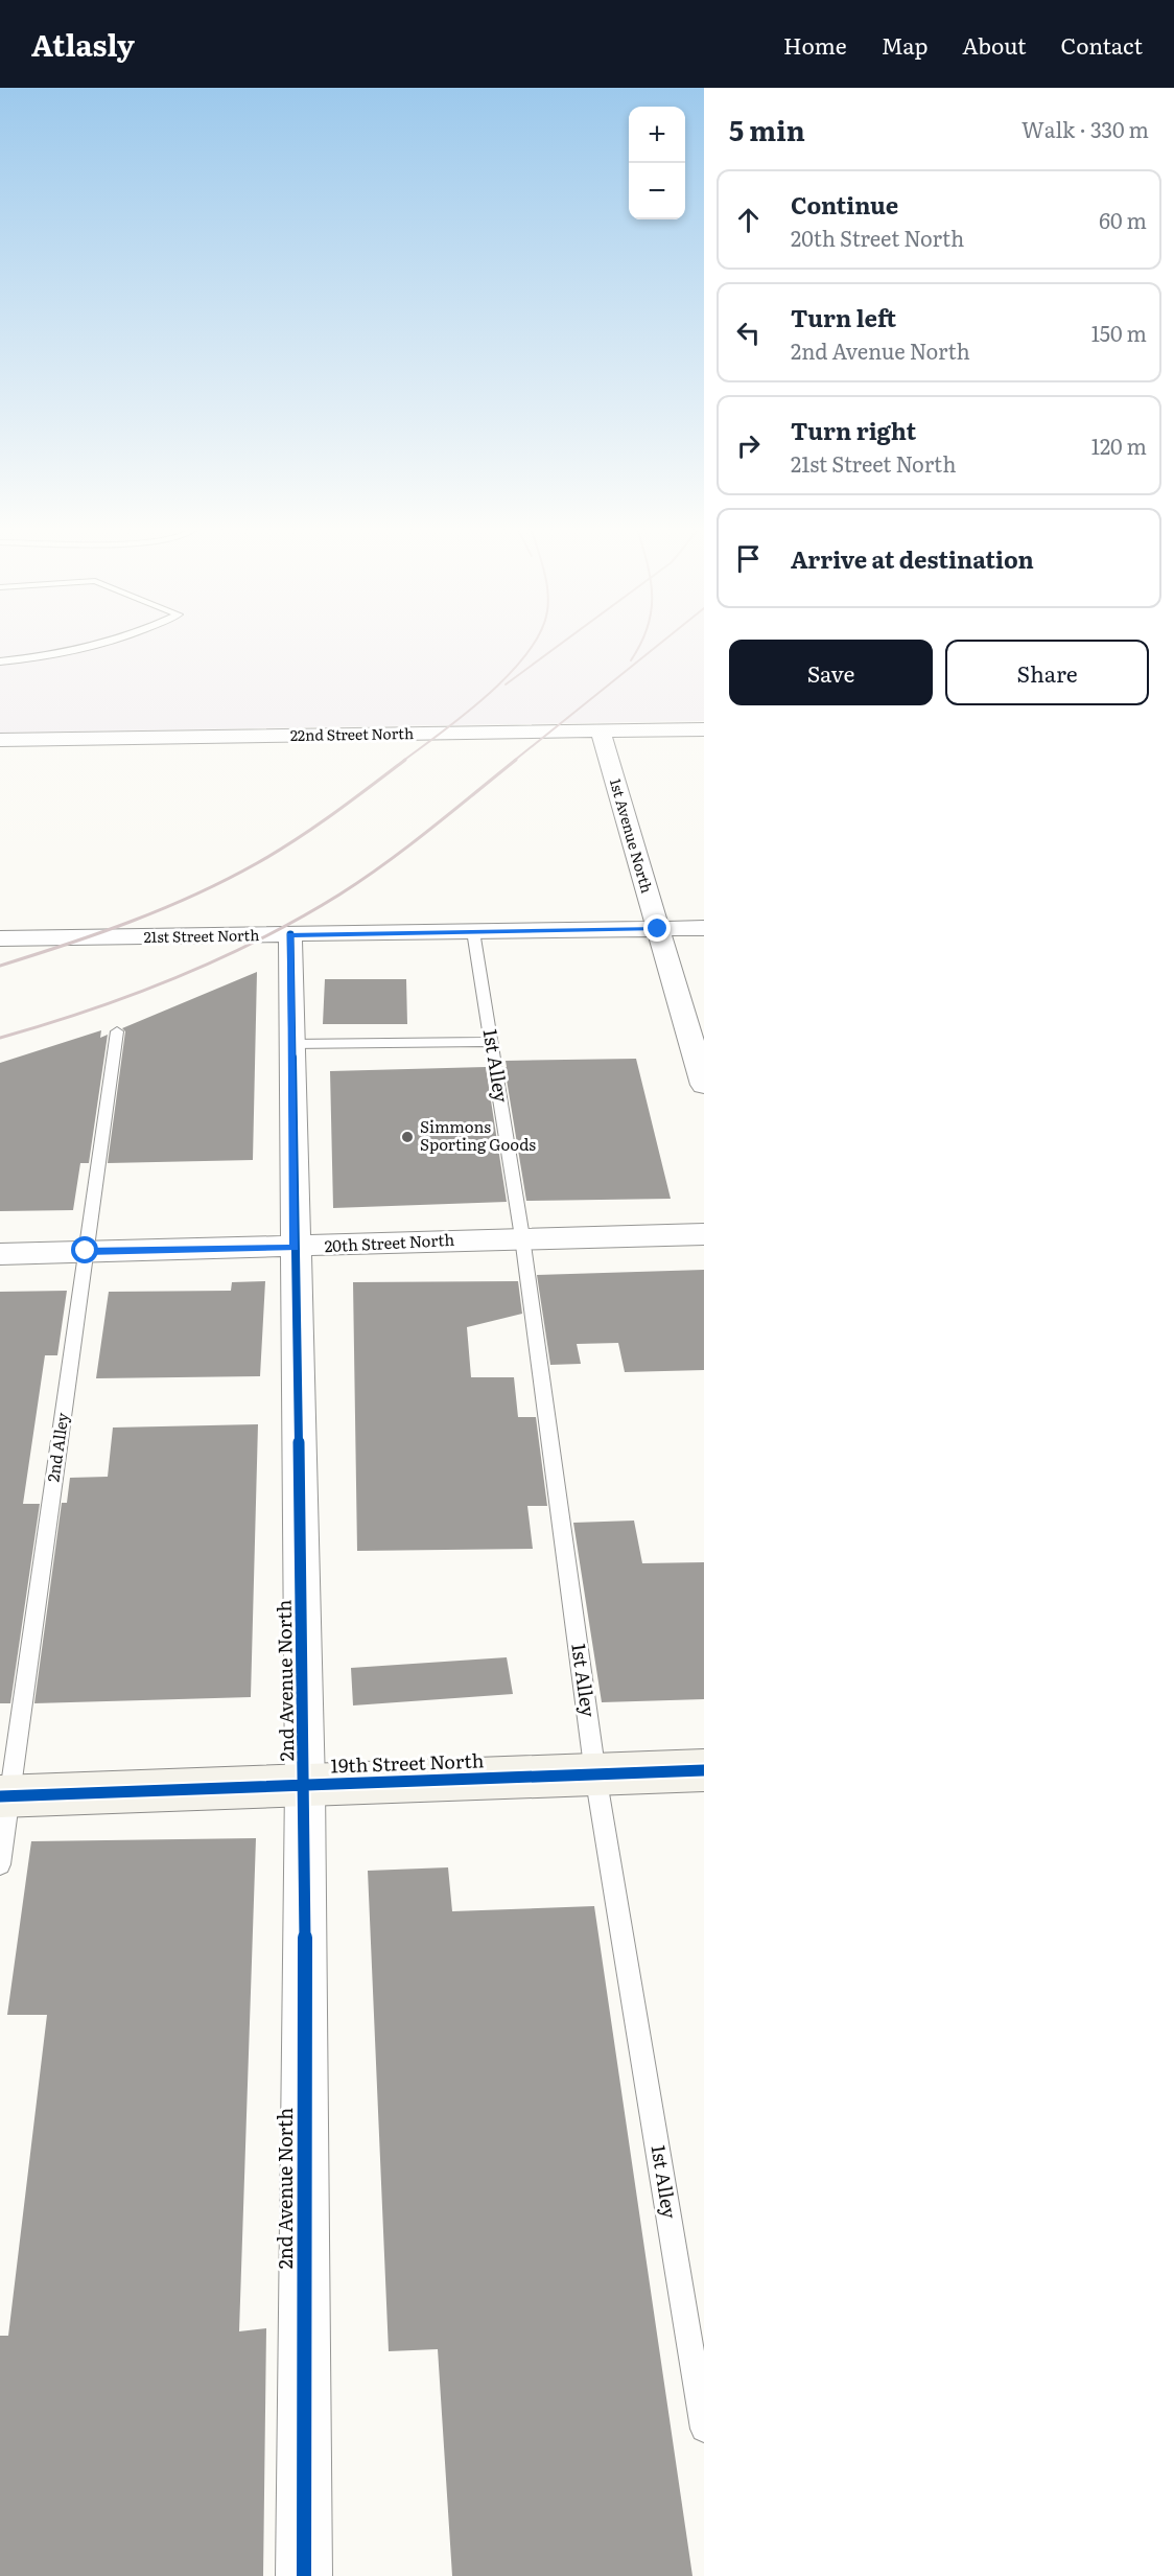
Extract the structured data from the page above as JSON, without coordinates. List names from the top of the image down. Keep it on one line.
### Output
{"streets":{"street":["22nd Street North","1st Avenue North","21st Street North","20th Street North","2nd Avenue North","19th Street North"],"lane":["1st Alley","2nd Alley"]},"crossings":[["22nd Street North","1st Avenue North"],["1st Avenue North","21st Street North"],["21st Street North","1st Alley"],["21st Street North","2nd Avenue North"],["1st Alley","20th Street North"],["1st Alley","19th Street North"],["20th Street North","2nd Alley"],["20th Street North","2nd Avenue North"],["2nd Alley","19th Street North"],["2nd Avenue North","19th Street North"]],"places":["Simmons Sporting Goods"],"page":{"header":"Atlasly","nav":["Home","Map","About","Contact"],"heading":["5 min","Walk · 330 m"],"map_buttons":["+","−"],"list":[["Continue","20th Street North","60 m"],["Turn left","2nd Avenue North","150 m"],["Turn right","21st Street North","120 m"],"Arrive at destination"],"buttons":["Save","Share"]}}
